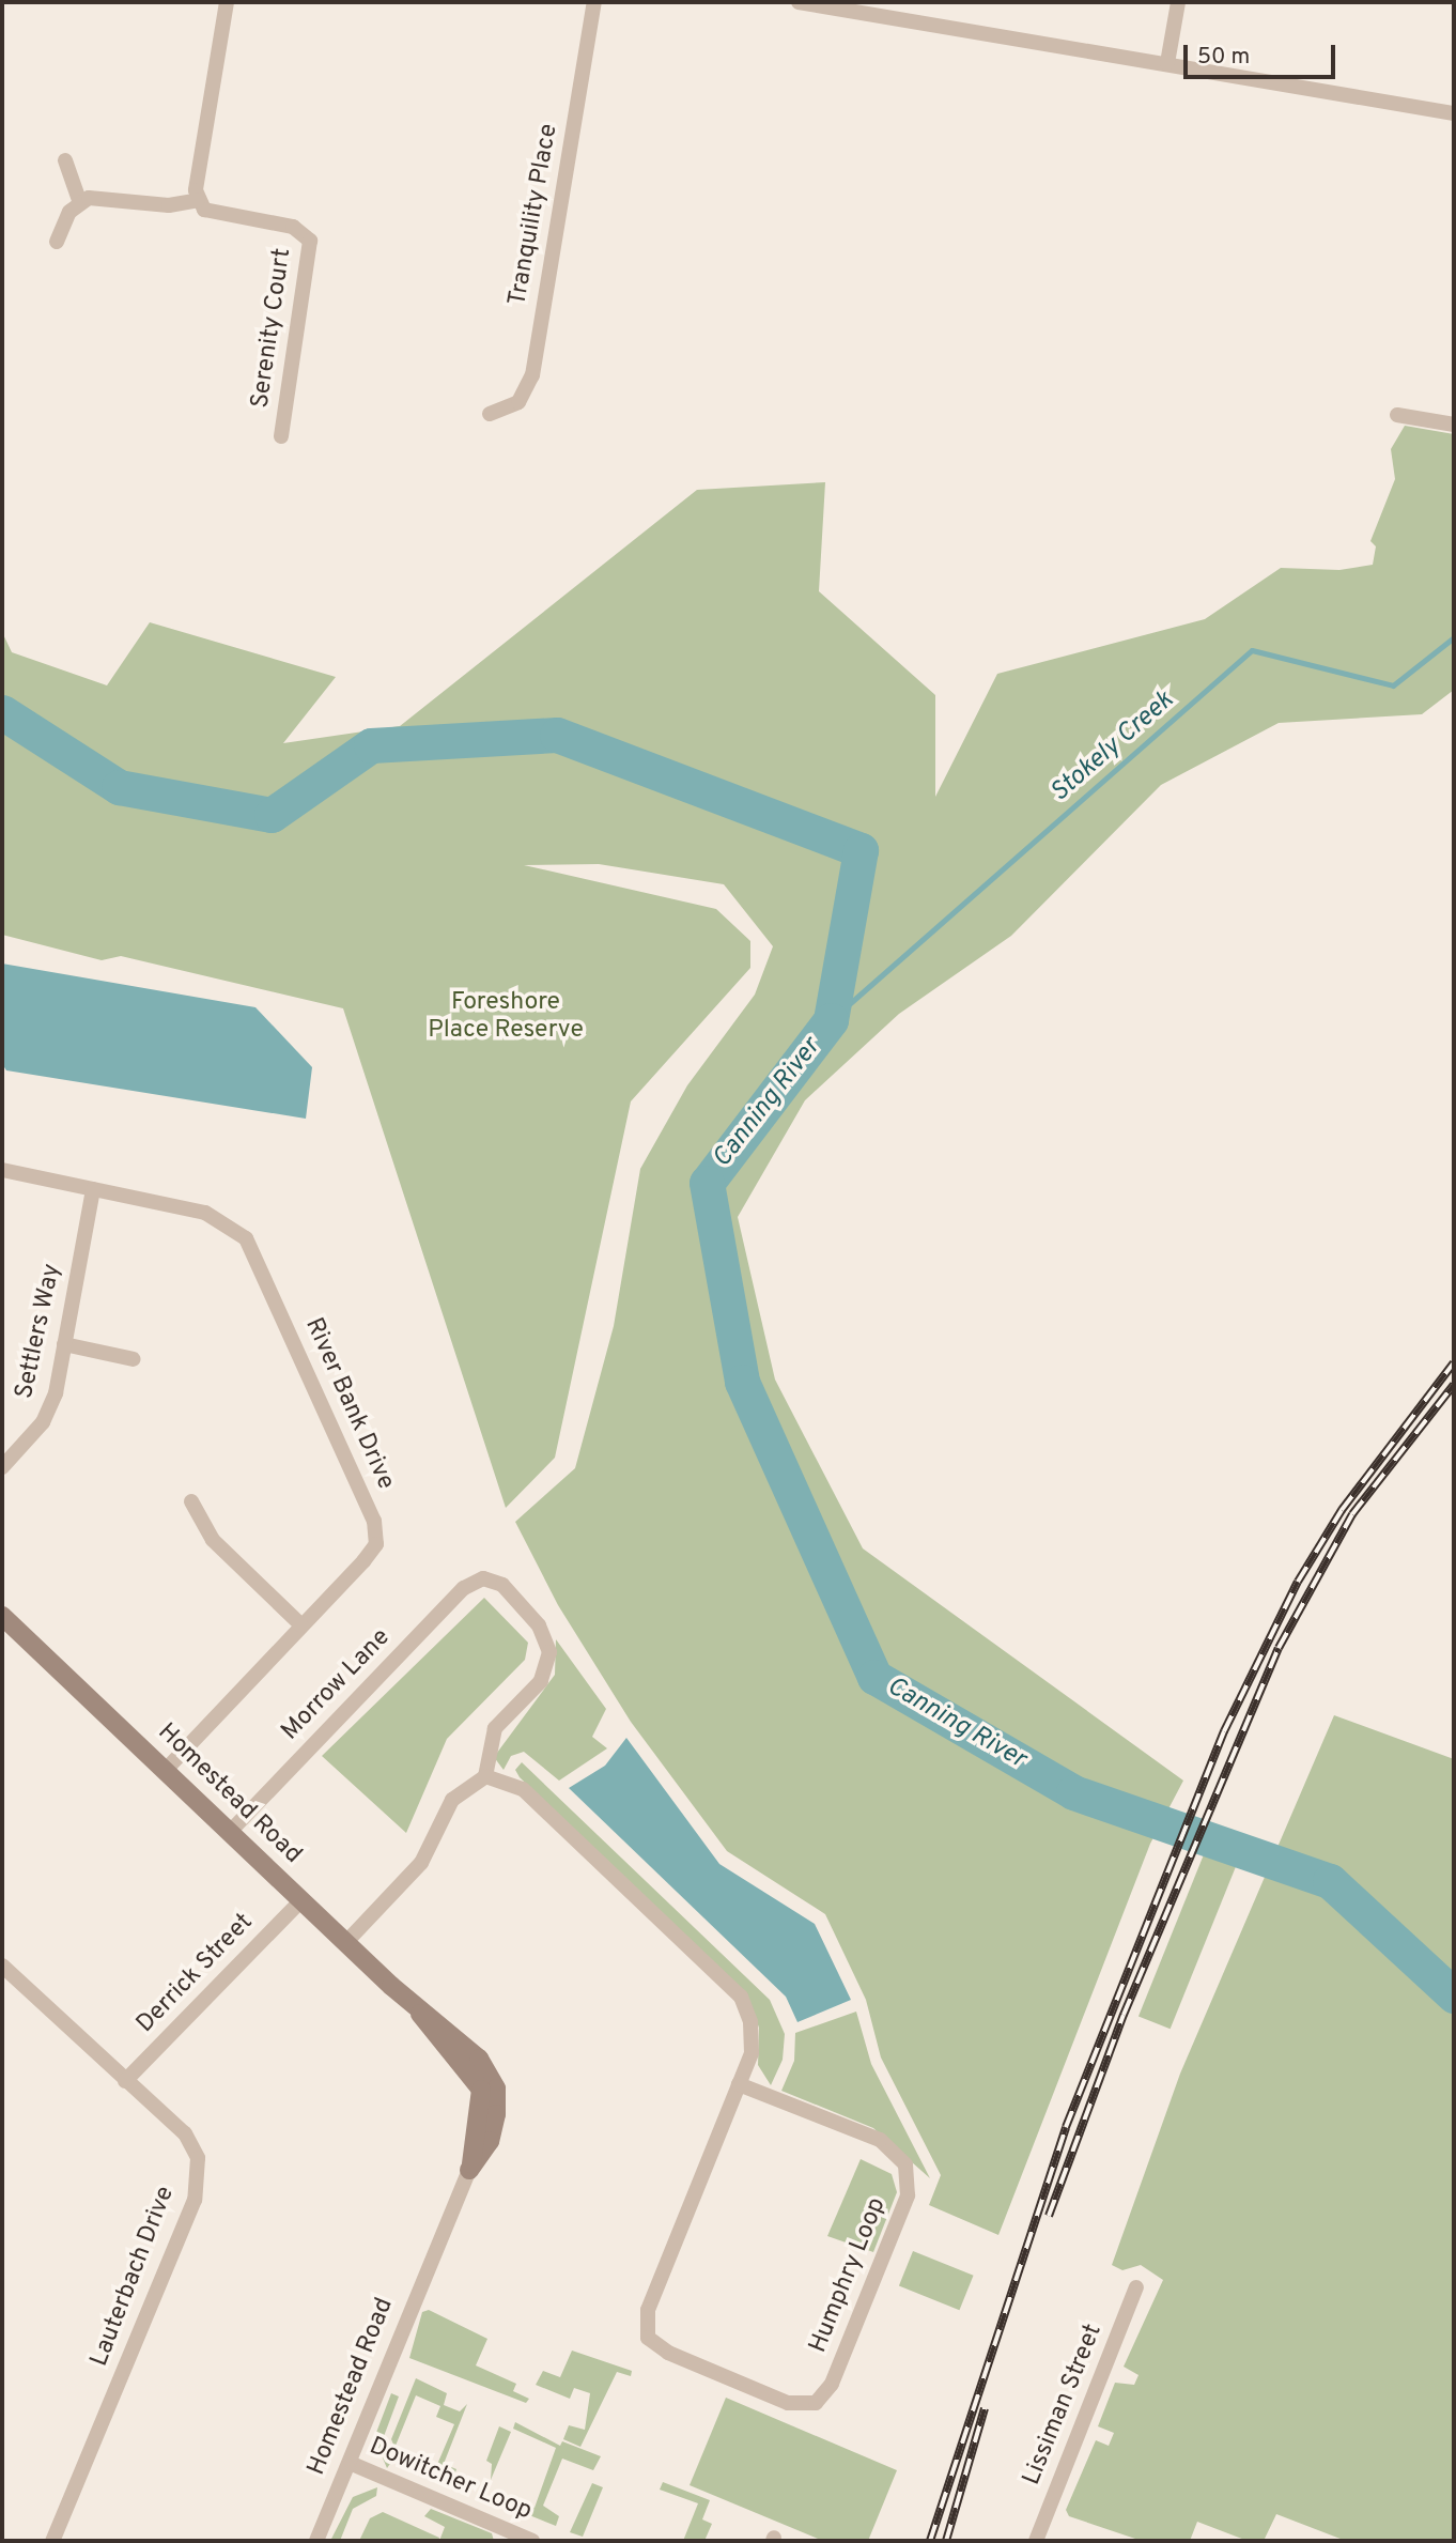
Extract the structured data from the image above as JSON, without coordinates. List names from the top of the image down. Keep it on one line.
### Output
{"streets":{"street":["Tranquility Place","Serenity Court","Settlers Way","River Bank Drive","Morrow Lane","Homestead Road","Derrick Street","Humphry Loop","Lauterbach Drive","Lissiman Street","Dowitcher Loop"]},"crossings":[["Settlers Way","River Bank Drive"],["River Bank Drive","Homestead Road"],["Morrow Lane","Homestead Road"],["Homestead Road","Derrick Street"],["Homestead Road","Dowitcher Loop"],["Derrick Street","Lauterbach Drive"]],"water":["Stokely Creek","Canning River"],"parks":["Foreshore Place Reserve"],"scale_bar":"50 m"}
